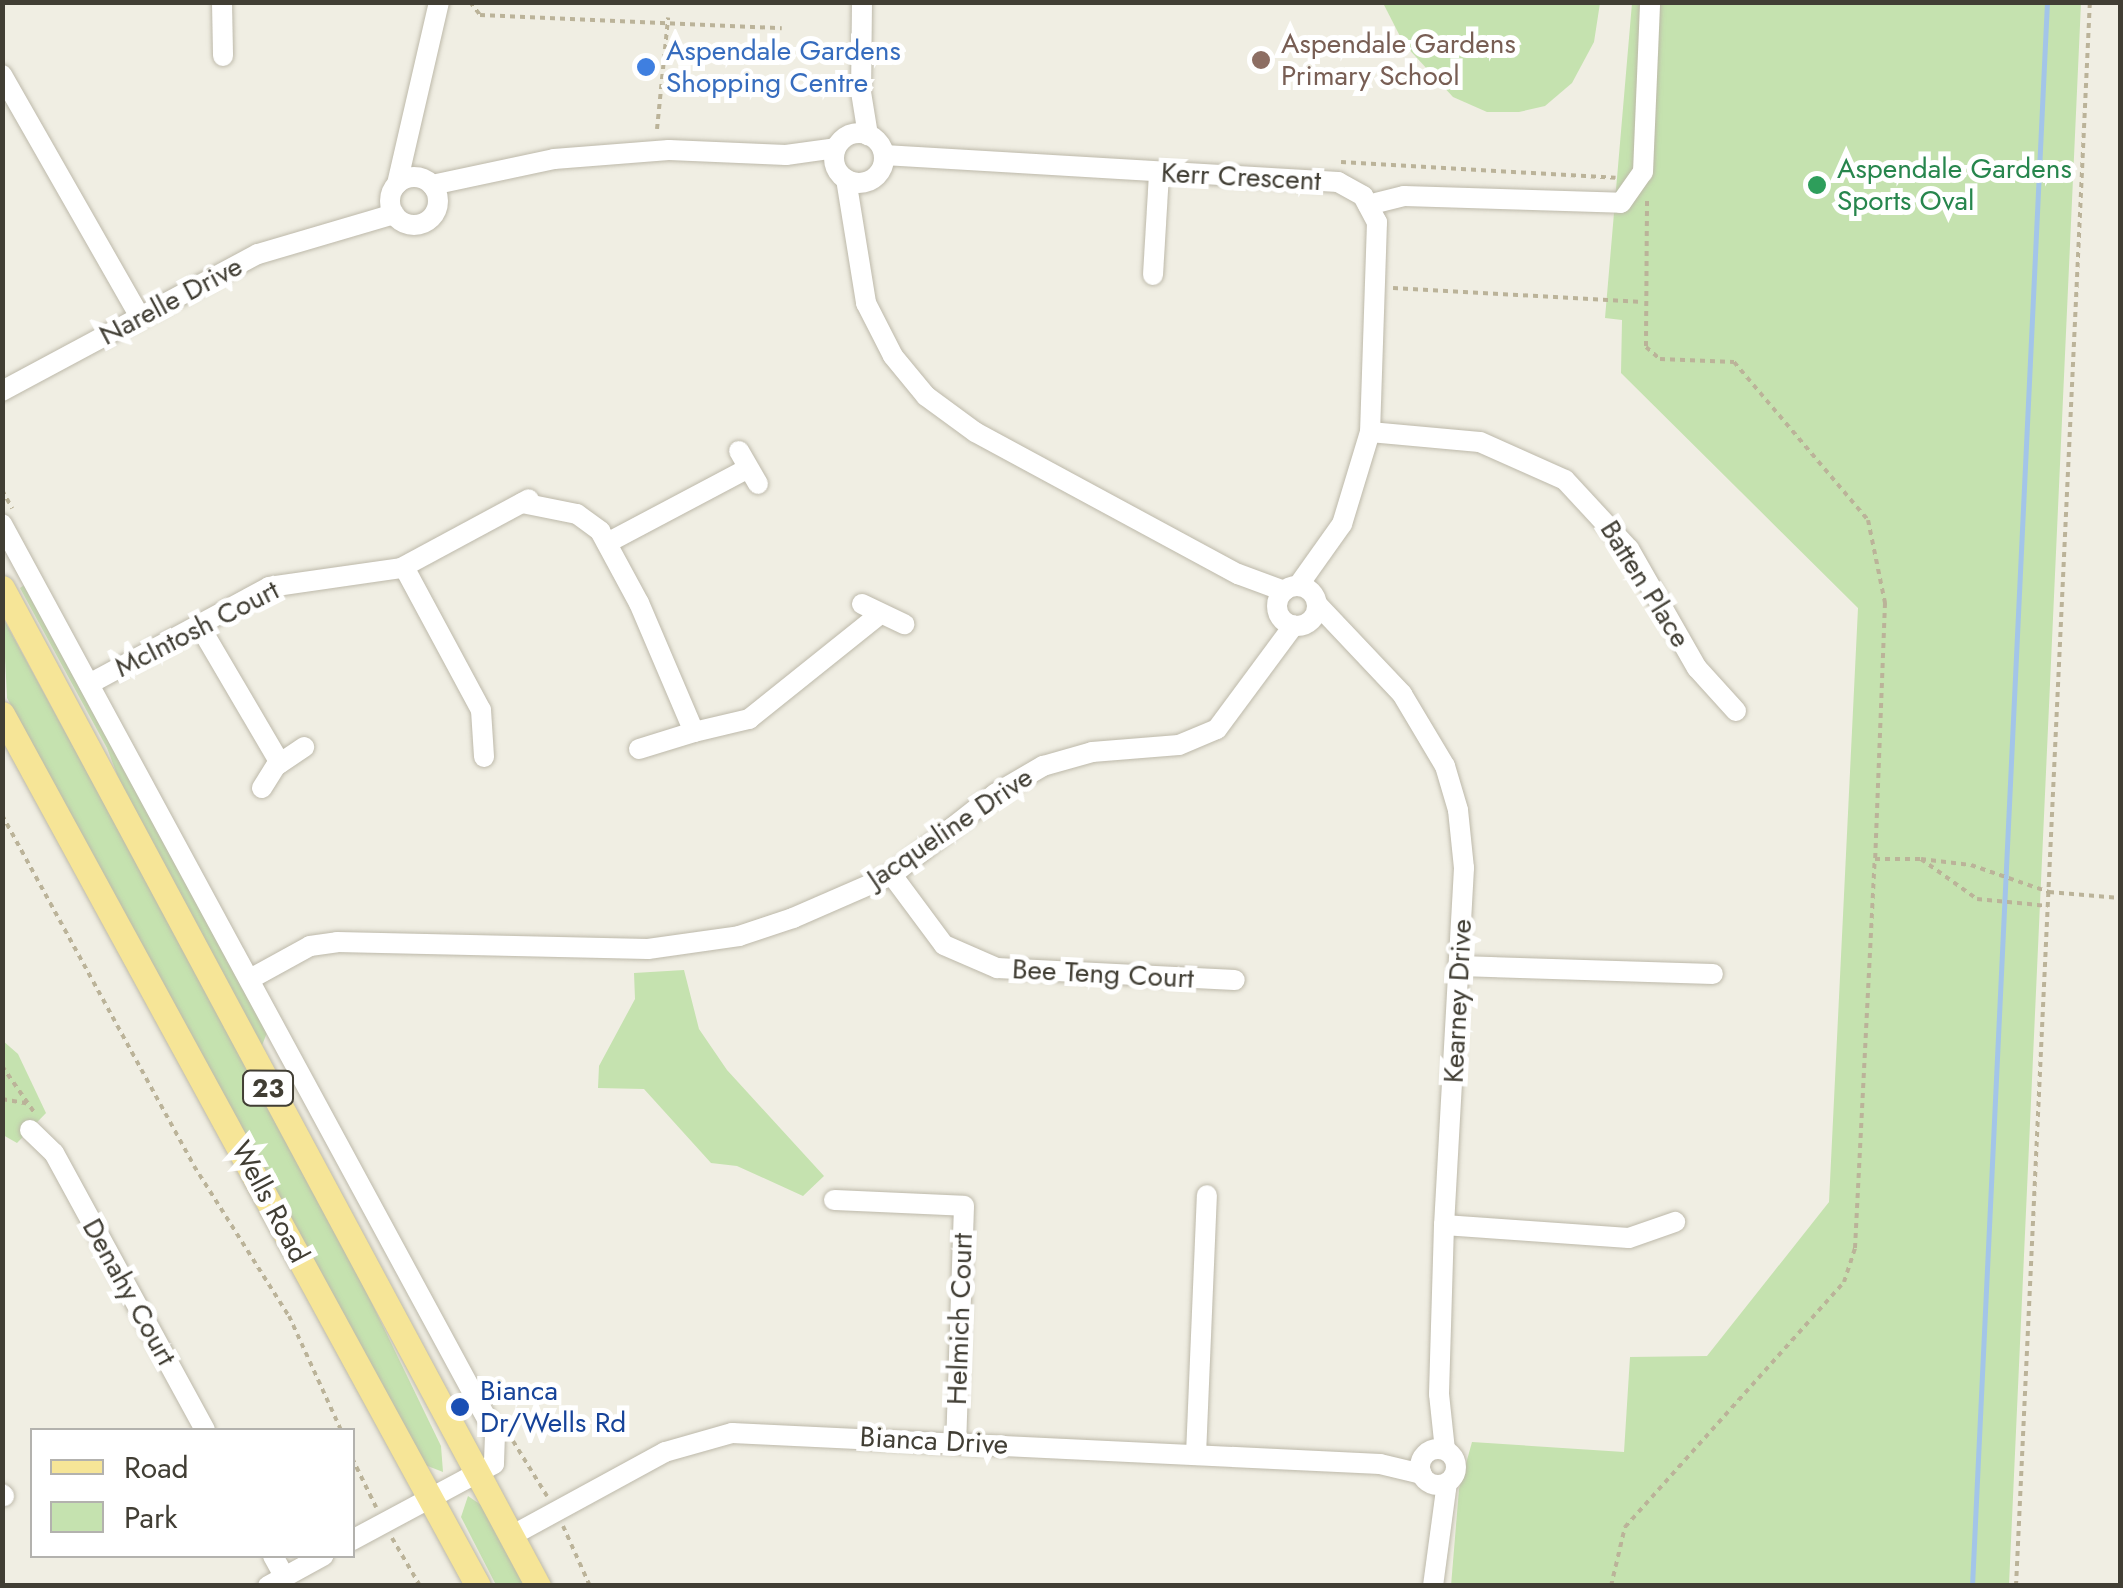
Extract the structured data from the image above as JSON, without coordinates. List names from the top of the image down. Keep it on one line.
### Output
{"streets":{"main road":["23","Wells Road"],"street":["Kerr Crescent","Narelle Drive","Batten Place","McIntosh Court","Jacqueline Drive","Bee Teng Court","Kearney Drive","Denahy Court","Helmich Court","Bianca Drive"]},"crossings":[["Jacqueline Drive","Bee Teng Court"],["Jacqueline Drive","Kearney Drive"],["Kearney Drive","Bianca Drive"],["Wells Road","Bianca Drive"],["Helmich Court","Bianca Drive"]],"places":["Aspendale Gardens Primary School","Aspendale Gardens Shopping Centre","Aspendale Gardens Sports Oval","Bianca Dr/Wells Rd"],"legend":["Road","Park"]}
